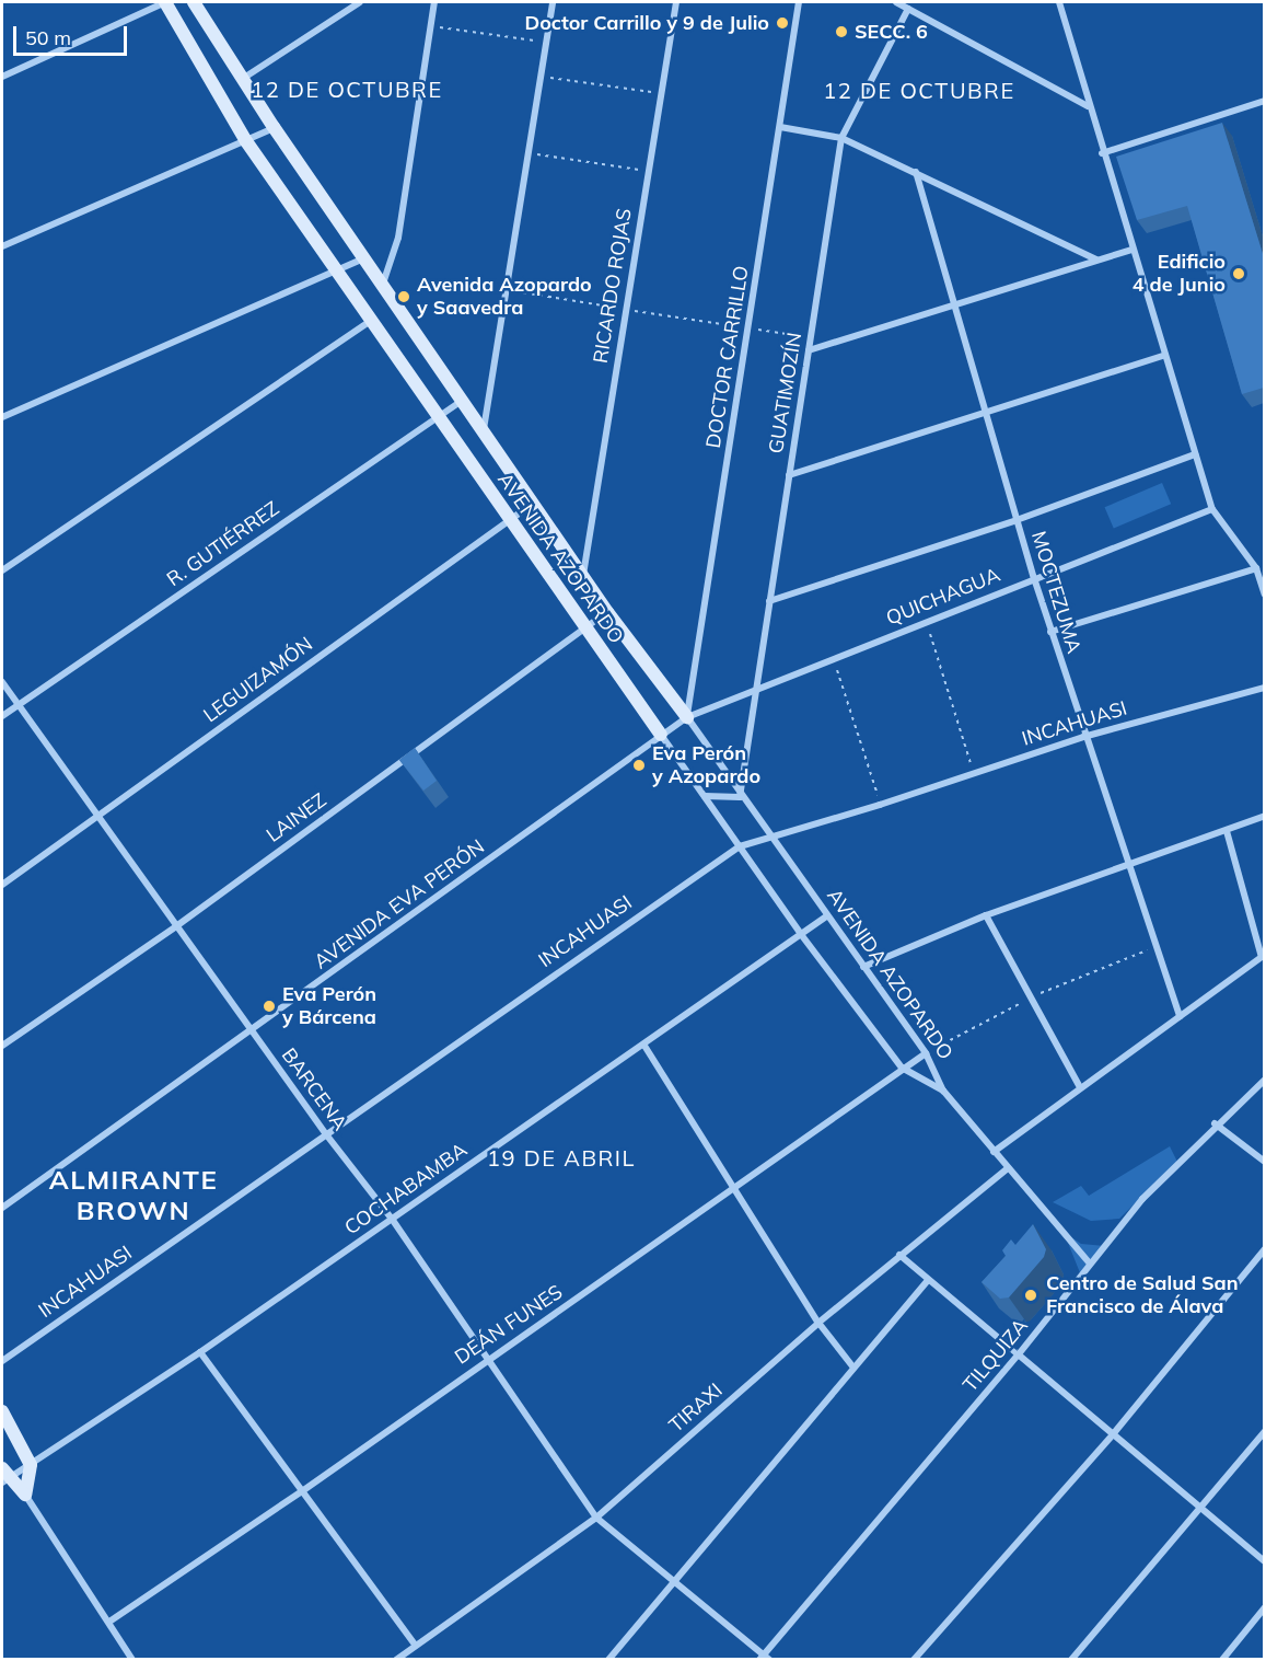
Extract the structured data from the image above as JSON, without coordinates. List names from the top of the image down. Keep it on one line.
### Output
{"streets":{"street":["RICARDO ROJAS","DOCTOR CARRILLO","GUATIMOZÍN","R. GUTIÉRREZ","AVENIDA AZOPARDO","MOCTEZUMA","QUICHAGUA","LEGUIZAMÓN","INCAHUASI","LAINEZ","AVENIDA EVA PERÓN","BARCENA","COCHABAMBA","DEÁN FUNES","TILQUIZA","TIRAXI"]},"crossings":[["RICARDO ROJAS","AVENIDA AZOPARDO"],["DOCTOR CARRILLO","AVENIDA AZOPARDO"],["DOCTOR CARRILLO","QUICHAGUA"],["DOCTOR CARRILLO","AVENIDA EVA PERÓN"],["GUATIMOZÍN","AVENIDA AZOPARDO"],["GUATIMOZÍN","QUICHAGUA"],["R. GUTIÉRREZ","AVENIDA AZOPARDO"],["R. GUTIÉRREZ","BARCENA"],["AVENIDA AZOPARDO","QUICHAGUA"],["AVENIDA AZOPARDO","LEGUIZAMÓN"],["AVENIDA AZOPARDO","INCAHUASI"],["AVENIDA AZOPARDO","LAINEZ"],["AVENIDA AZOPARDO","AVENIDA EVA PERÓN"],["AVENIDA AZOPARDO","COCHABAMBA"],["AVENIDA AZOPARDO","DEÁN FUNES"],["MOCTEZUMA","QUICHAGUA"],["MOCTEZUMA","INCAHUASI"],["QUICHAGUA","AVENIDA EVA PERÓN"],["LEGUIZAMÓN","BARCENA"],["INCAHUASI","BARCENA"],["LAINEZ","BARCENA"],["AVENIDA EVA PERÓN","BARCENA"],["BARCENA","COCHABAMBA"],["BARCENA","DEÁN FUNES"],["BARCENA","TILQUIZA"],["BARCENA","TIRAXI"]],"districts":["12 DE OCTUBRE","12 DE OCTUBRE","19 DE ABRIL","ALMIRANTE BROWN"],"places":["Doctor Carrillo y 9 de Julio","SECC. 6","Edificio 4 de Junio","Avenida Azopardo y Saavedra","Eva Perón y Azopardo","Eva Perón y Bárcena","Centro de Salud San Francisco de Álava"],"scale_bar":"50 m"}
